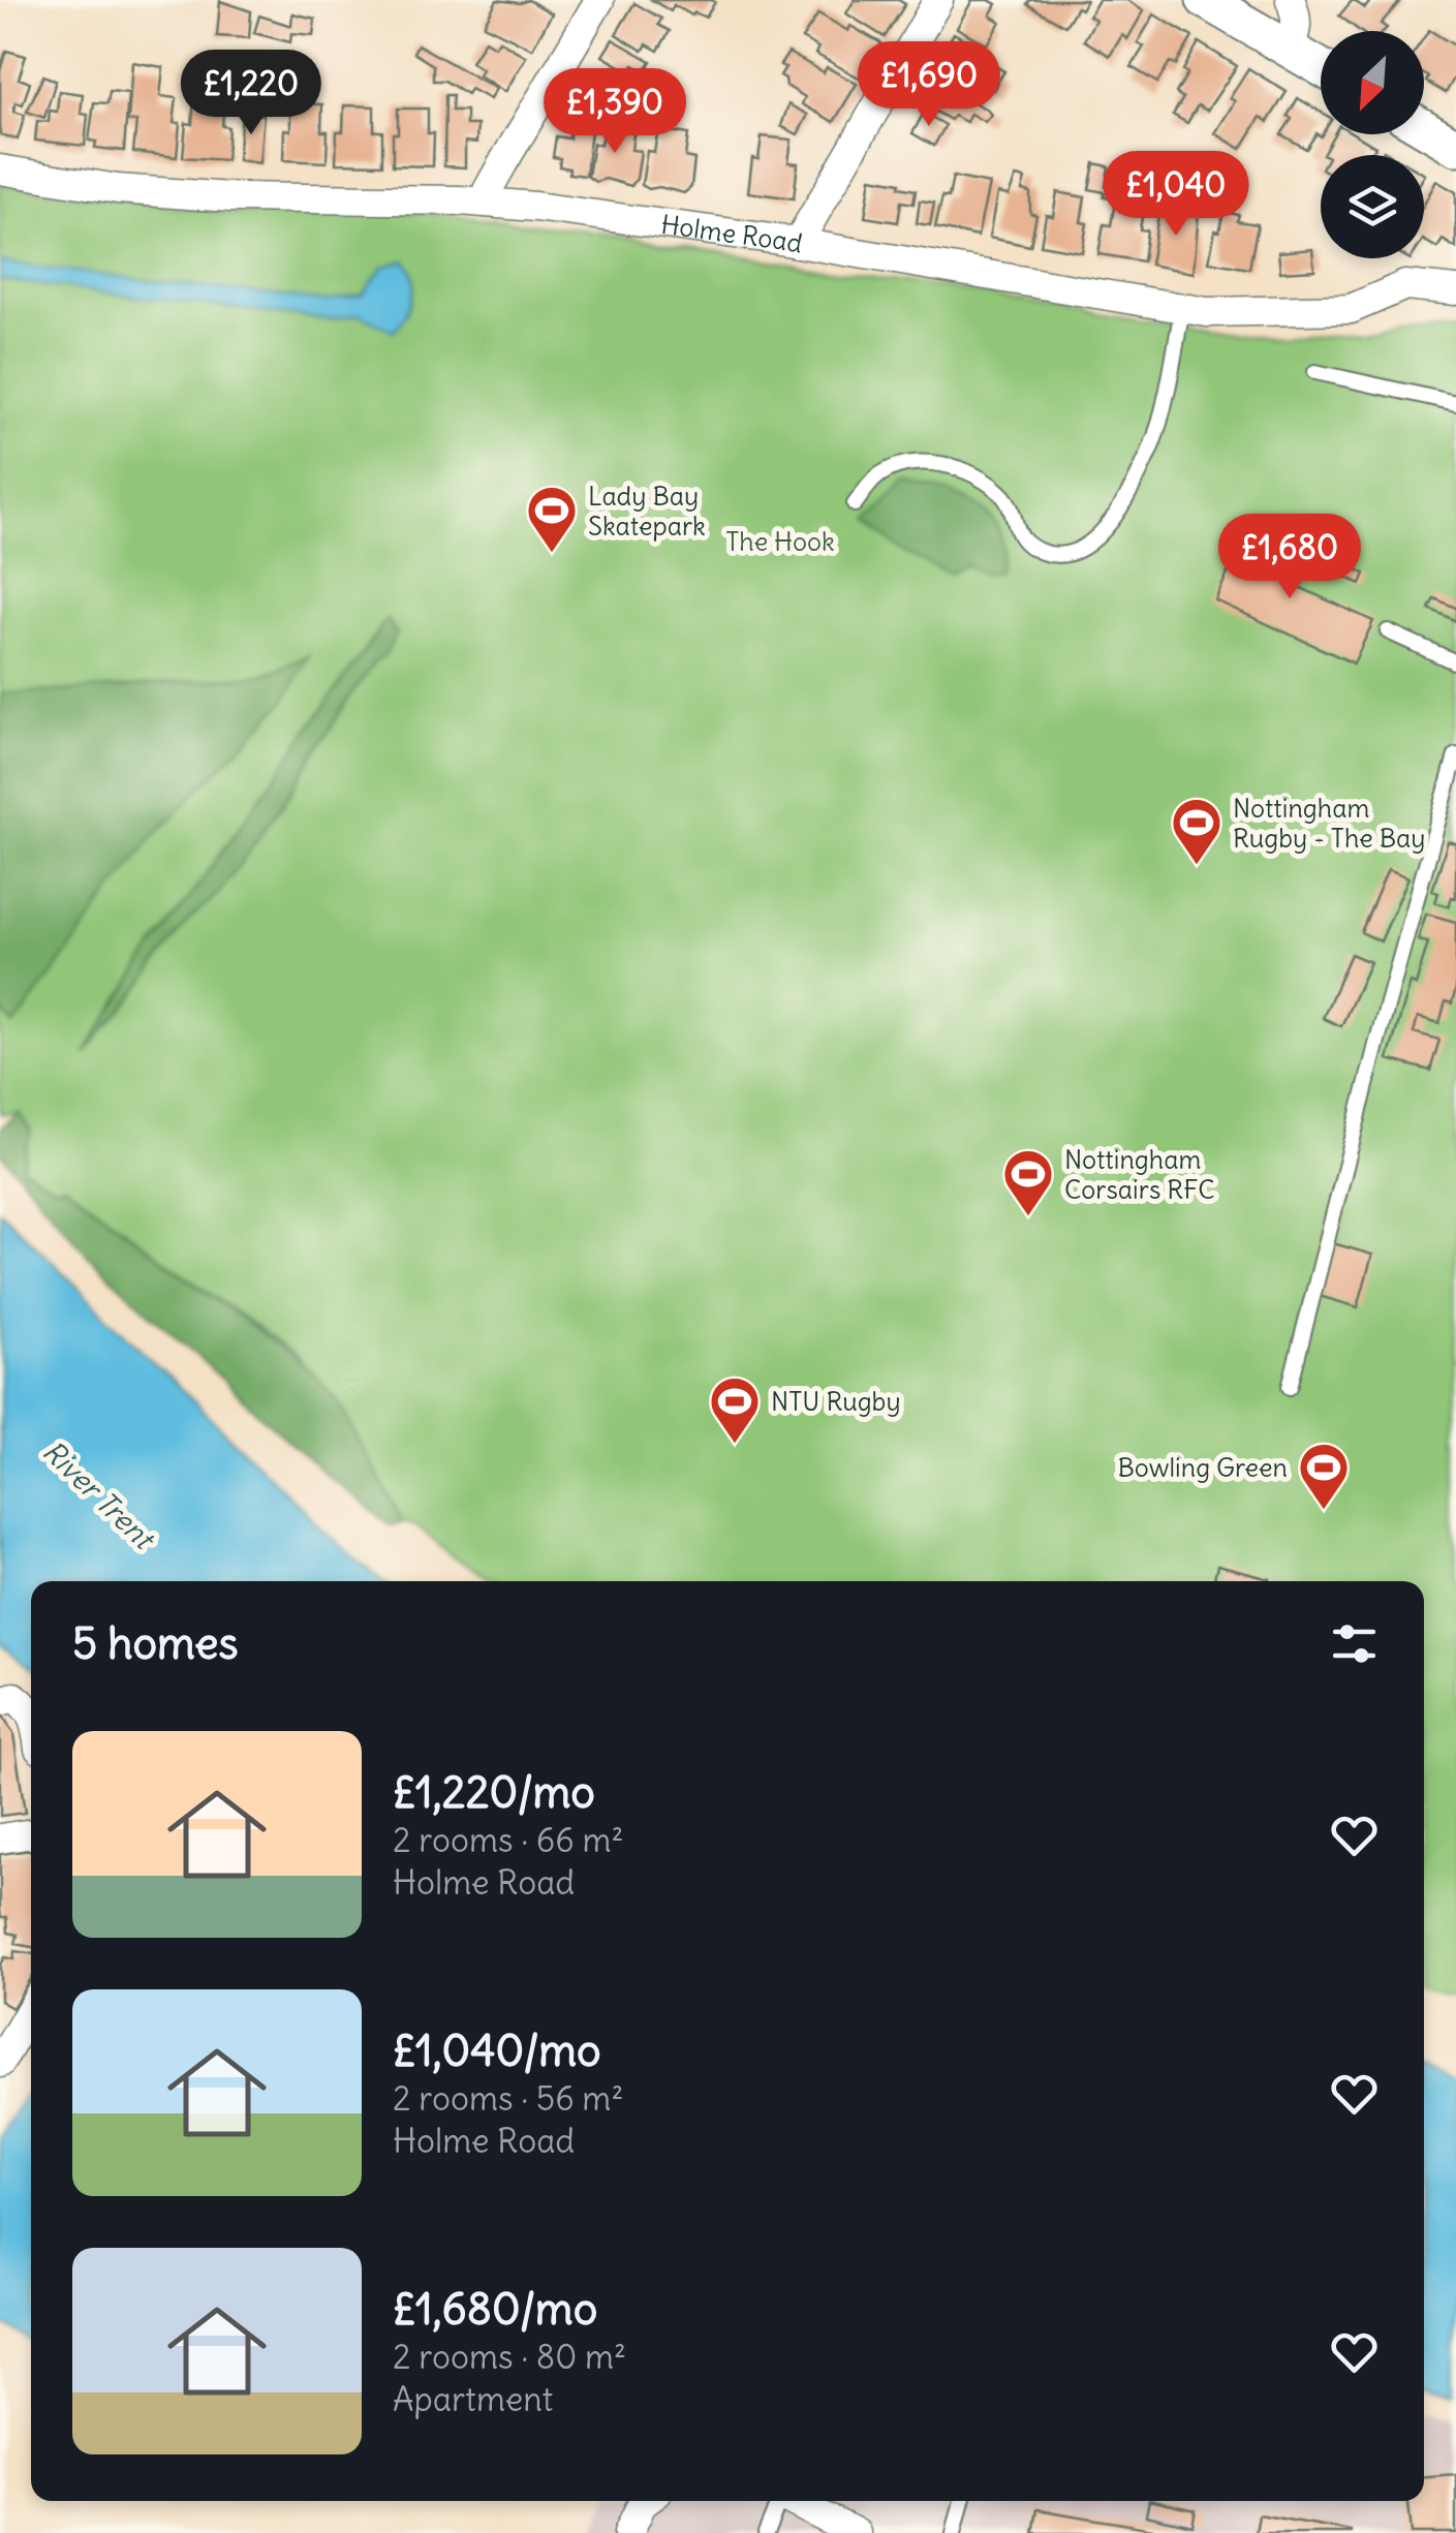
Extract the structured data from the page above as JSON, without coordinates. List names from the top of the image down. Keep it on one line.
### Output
{"streets":{"street":["Holme Road"]},"water":["River Trent"],"parks":["The Hook"],"places":{"sports":["Lady Bay Skatepark","Nottingham Rugby - The Bay","Nottingham Corsairs RFC","NTU Rugby","Bowling Green"]},"north":"bottom left","page":{"price":["£1,690","£1,220","£1,390","£1,040","£1,680"],"heading":"5 homes","list":[{"name":"£1,220/mo","note":"2 rooms · 66 m² · Holme Road"},{"name":"£1,040/mo","note":"2 rooms · 56 m² · Holme Road"},{"name":"£1,680/mo","note":"2 rooms · 80 m² · Apartment"}]}}
